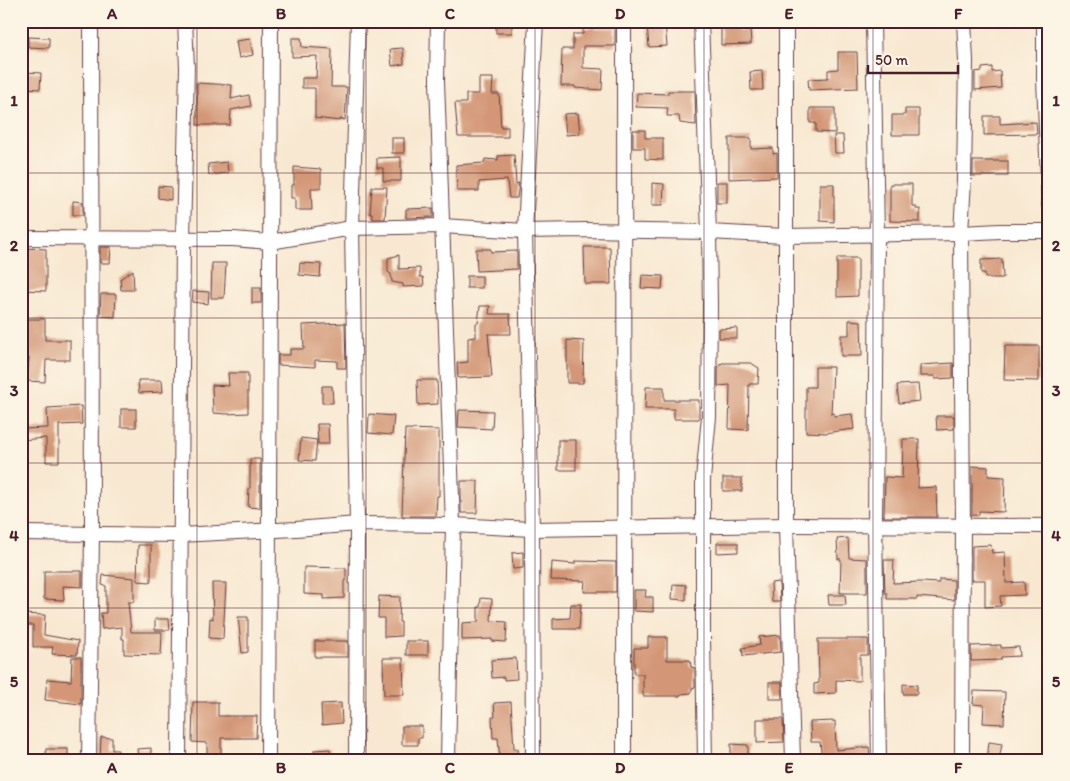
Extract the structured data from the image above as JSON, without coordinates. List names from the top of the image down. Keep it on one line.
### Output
{"scale_bar":"50 m","grid":{"columns":["A","B","C","D","E","F"],"rows":["1","2","3","4","5"]}}
